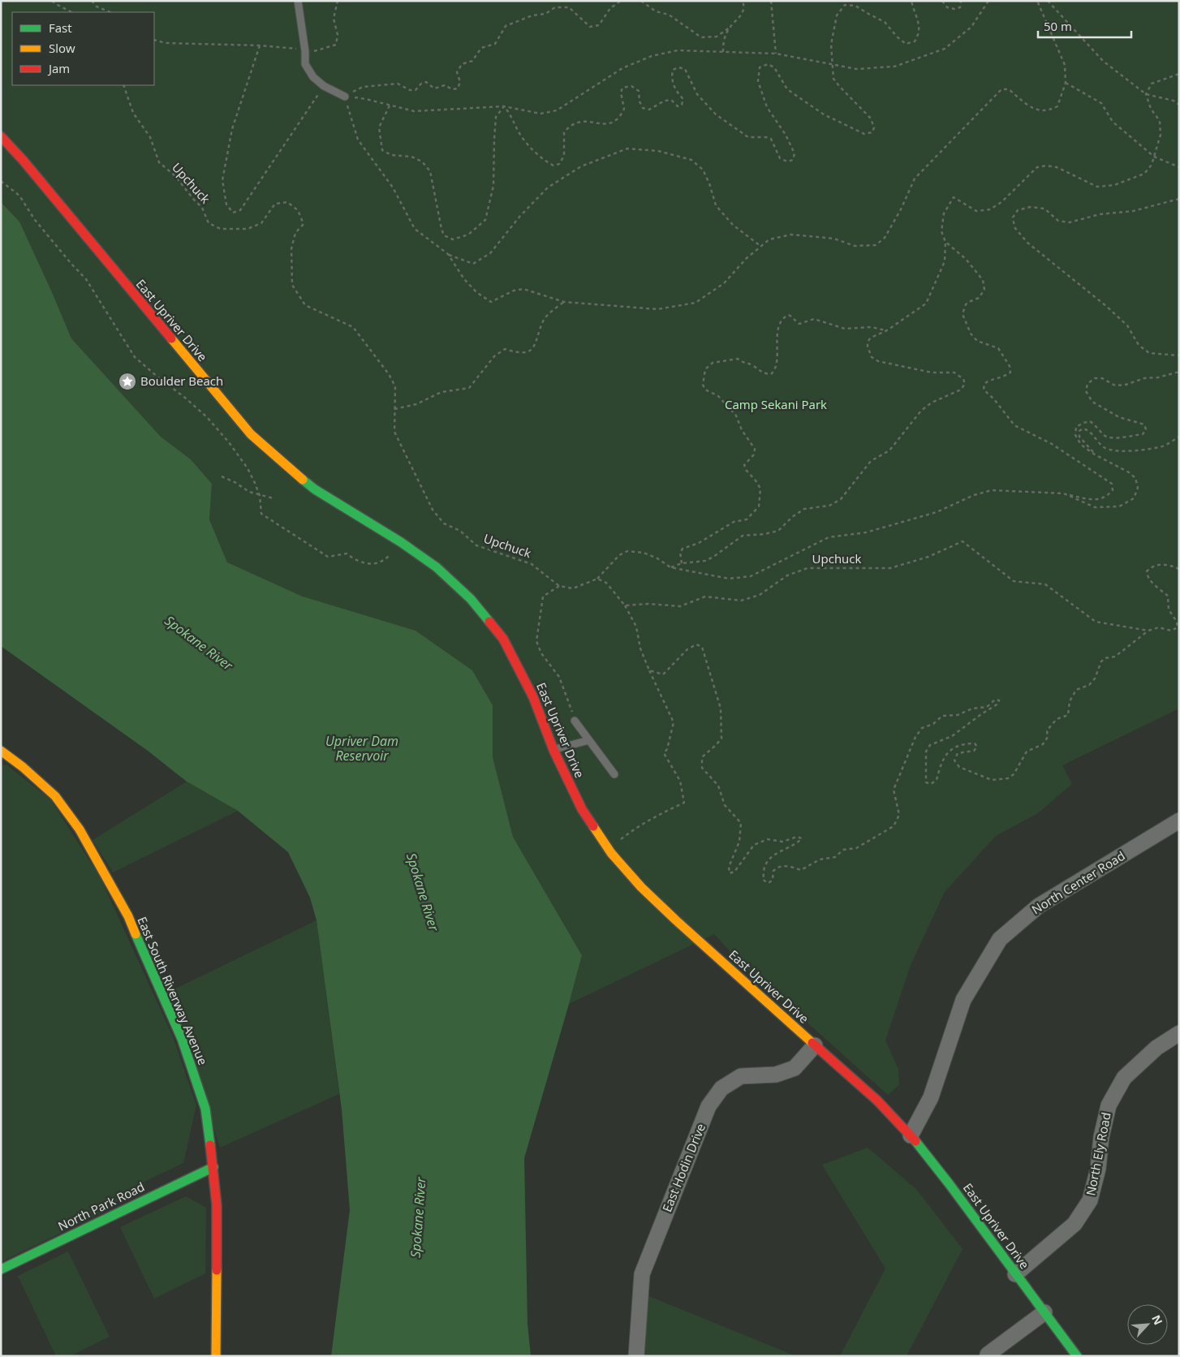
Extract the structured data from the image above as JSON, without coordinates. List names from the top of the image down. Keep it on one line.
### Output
{"streets":{"main road":["East Upriver Drive","East South Riverway Avenue","North Park Road"],"street":["North Center Road","North Ely Road","East Hodin Drive"],"path":["Upchuck"]},"crossings":[["East Upriver Drive","North Center Road"],["East Upriver Drive","North Ely Road"],["East Upriver Drive","East Hodin Drive"],["East South Riverway Avenue","North Park Road"]],"water":["Spokane River","Upriver Dam Reservoir"],"parks":["Camp Sekani Park"],"places":{"place":["Boulder Beach"]},"legend":["Fast","Slow","Jam"],"scale_bar":"50 m","north":"top right"}
